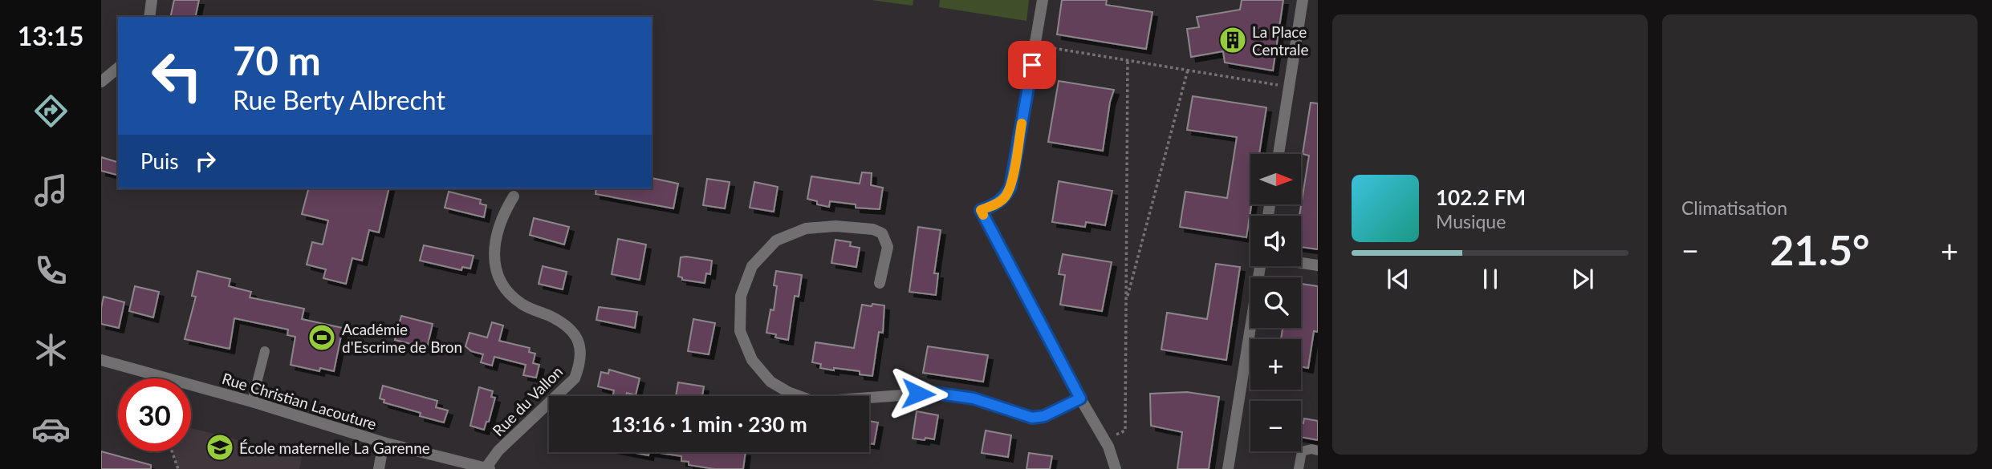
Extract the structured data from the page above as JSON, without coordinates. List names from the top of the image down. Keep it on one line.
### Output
{"streets":{"street":["Rue Christian Lacouture","Rue du Vallon"]},"crossings":[["Rue Christian Lacouture","Rue du Vallon"]],"places":{"building":["La Place Centrale"],"sports":["Académie d'Escrime de Bron"],"school or university":["École maternelle La Garenne"]},"north":"right","page":{"tabs":"13:15","tile":"Climatisation","turn":["70 m","Rue Berty Albrecht"],"then":"Puis","map_buttons":["+","−"],"song":["102.2 FM","Musique"],"heat":["−","21.5°","+"],"limit":"30","trip":"13:16 · 1 min · 230 m"}}
